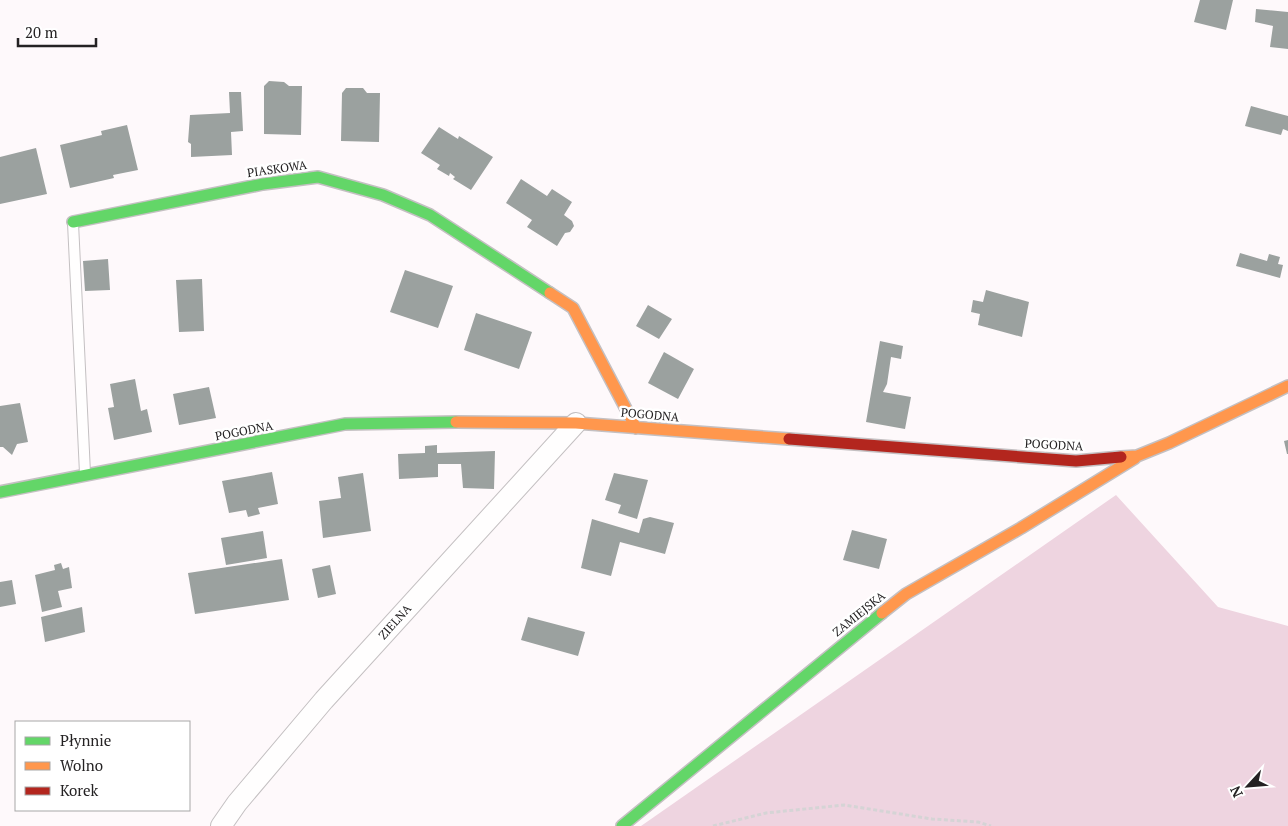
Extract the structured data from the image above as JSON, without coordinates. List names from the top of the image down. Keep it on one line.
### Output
{"streets":{"street":["PIASKOWA","POGODNA","ZAMIEJSKA","ZIELNA"]},"crossings":[["PIASKOWA","POGODNA"],["POGODNA","ZAMIEJSKA"],["POGODNA","ZIELNA"]],"legend":["Płynnie","Wolno","Korek"],"scale_bar":"20 m","north":"bottom left"}
